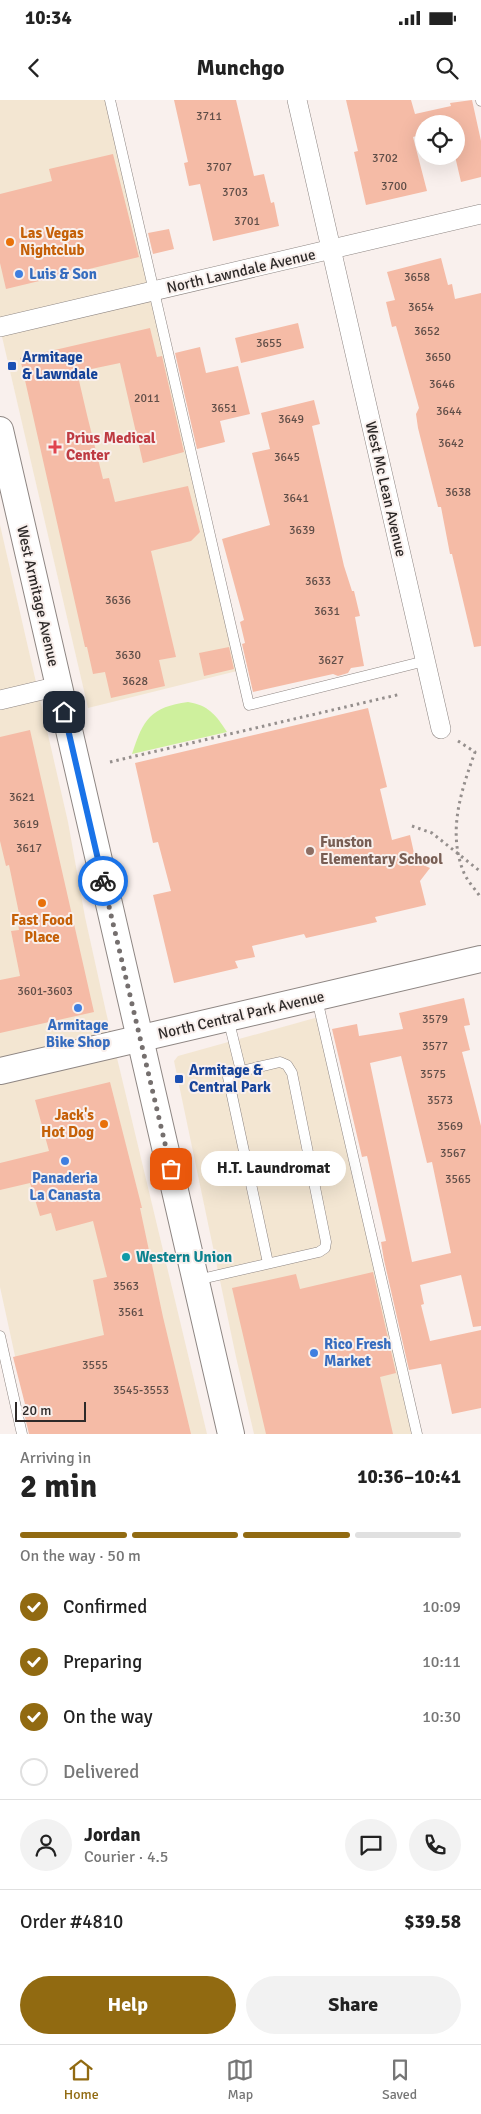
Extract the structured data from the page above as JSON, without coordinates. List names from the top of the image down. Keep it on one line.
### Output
{"streets":{"main road":["West Armitage Avenue","North Central Park Avenue"],"street":["North Lawndale Avenue","West Mc Lean Avenue"]},"crossings":[["North Lawndale Avenue","West Mc Lean Avenue"],["West Armitage Avenue","North Central Park Avenue"]],"places":{"other":["Las Vegas Nightclub","Luis & Son","Funston Elementary School","Fast Food Place","Armitage Bike Shop","Jack's Hot Dog","Panaderia La Canasta","H.T. Laundromat","Western Union","Rico Fresh Market"],"transit":["Armitage & Lawndale","Armitage & Central Park"],"health":["Prius Medical Center"]},"house_numbers":["3711","3702","3707","3700","3703","3701","3658","3654","3652","3655","3650","3646","2011","3651","3644","3649","3642","3645","3638","3641","3639","3633","3636","3631","3630","3627","3628","3621","3619","3617","3601-3603","3579","3577","3575","3573","3569","3567","3565","3563","3561","3555","3545-3553"],"scale_bar":"20 m","page":{"status":"10:34","header":"Munchgo","bubble":"H.T. Laundromat","scale":"20 m","heading":["2 min","Arriving in","10:36–10:41"],"panel":["Jordan","Courier · 4.5","Order #4810","$39.58"],"bar":"On the way · 50 m","list":[["Confirmed","10:09"],["Preparing","10:11"],["On the way","10:30"],"Delivered"],"buttons":["Help","Share"],"tabs":["Home","Map","Saved"]}}
